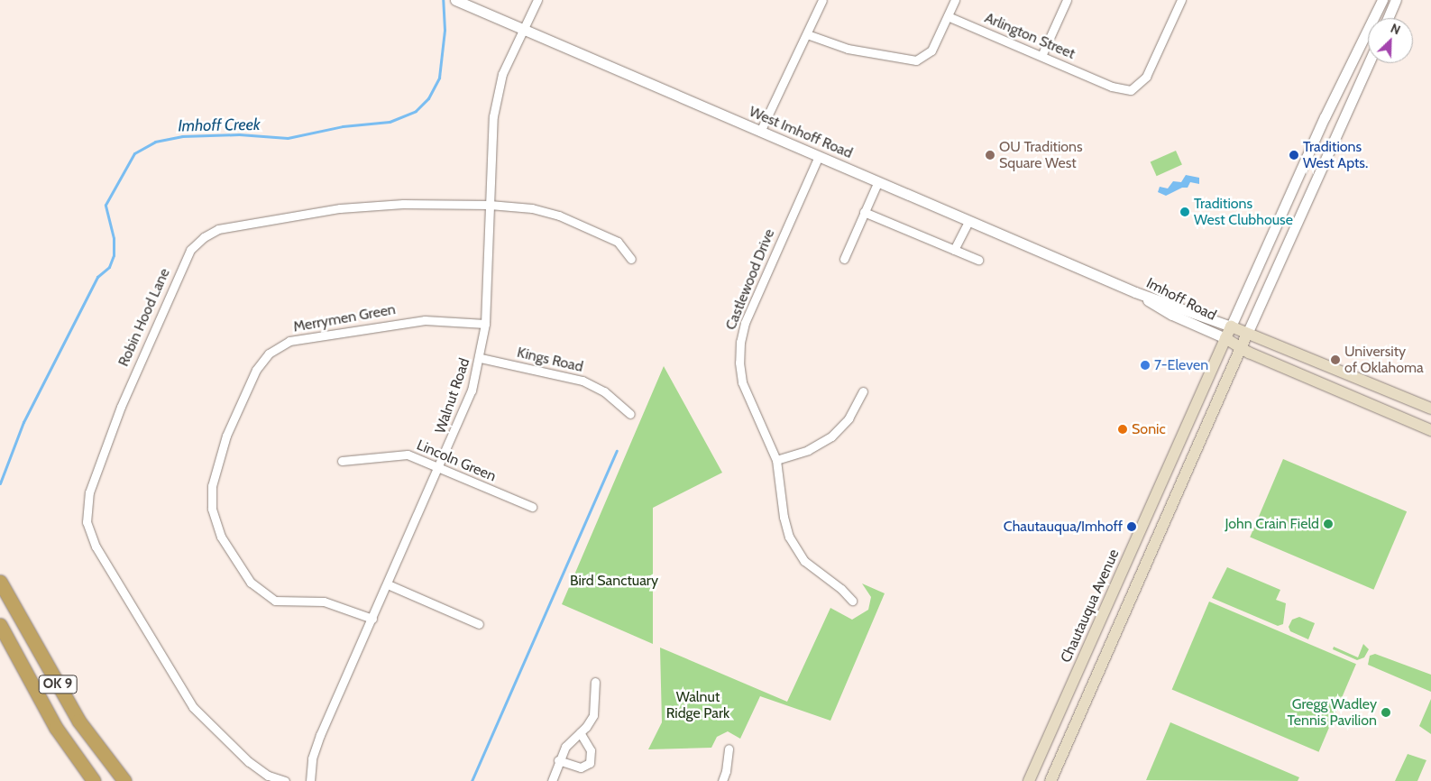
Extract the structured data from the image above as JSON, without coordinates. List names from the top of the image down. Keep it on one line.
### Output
{"streets":{"highway":["OK 9"],"main road":["Imhoff Road","Chautauqua Avenue"],"street":["Arlington Street","West Imhoff Road","Castlewood Drive","Robin Hood Lane","Merrymen Green","Kings Road","Walnut Road","Lincoln Green"]},"crossings":[["West Imhoff Road","Castlewood Drive"],["West Imhoff Road","Imhoff Road"],["West Imhoff Road","Walnut Road"],["Imhoff Road","Chautauqua Avenue"],["Robin Hood Lane","Walnut Road"],["Merrymen Green","Walnut Road"],["Kings Road","Walnut Road"],["Walnut Road","Lincoln Green"]],"water":["Imhoff Creek"],"parks":["Bird Sanctuary","Walnut Ridge Park"],"places":["OU Traditions Square West","Traditions West Apts.","Traditions West Clubhouse","University of Oklahoma","7-Eleven","Sonic","John Crain Field","Chautauqua/Imhoff","Gregg Wadley Tennis Pavilion"],"north":"top right"}
